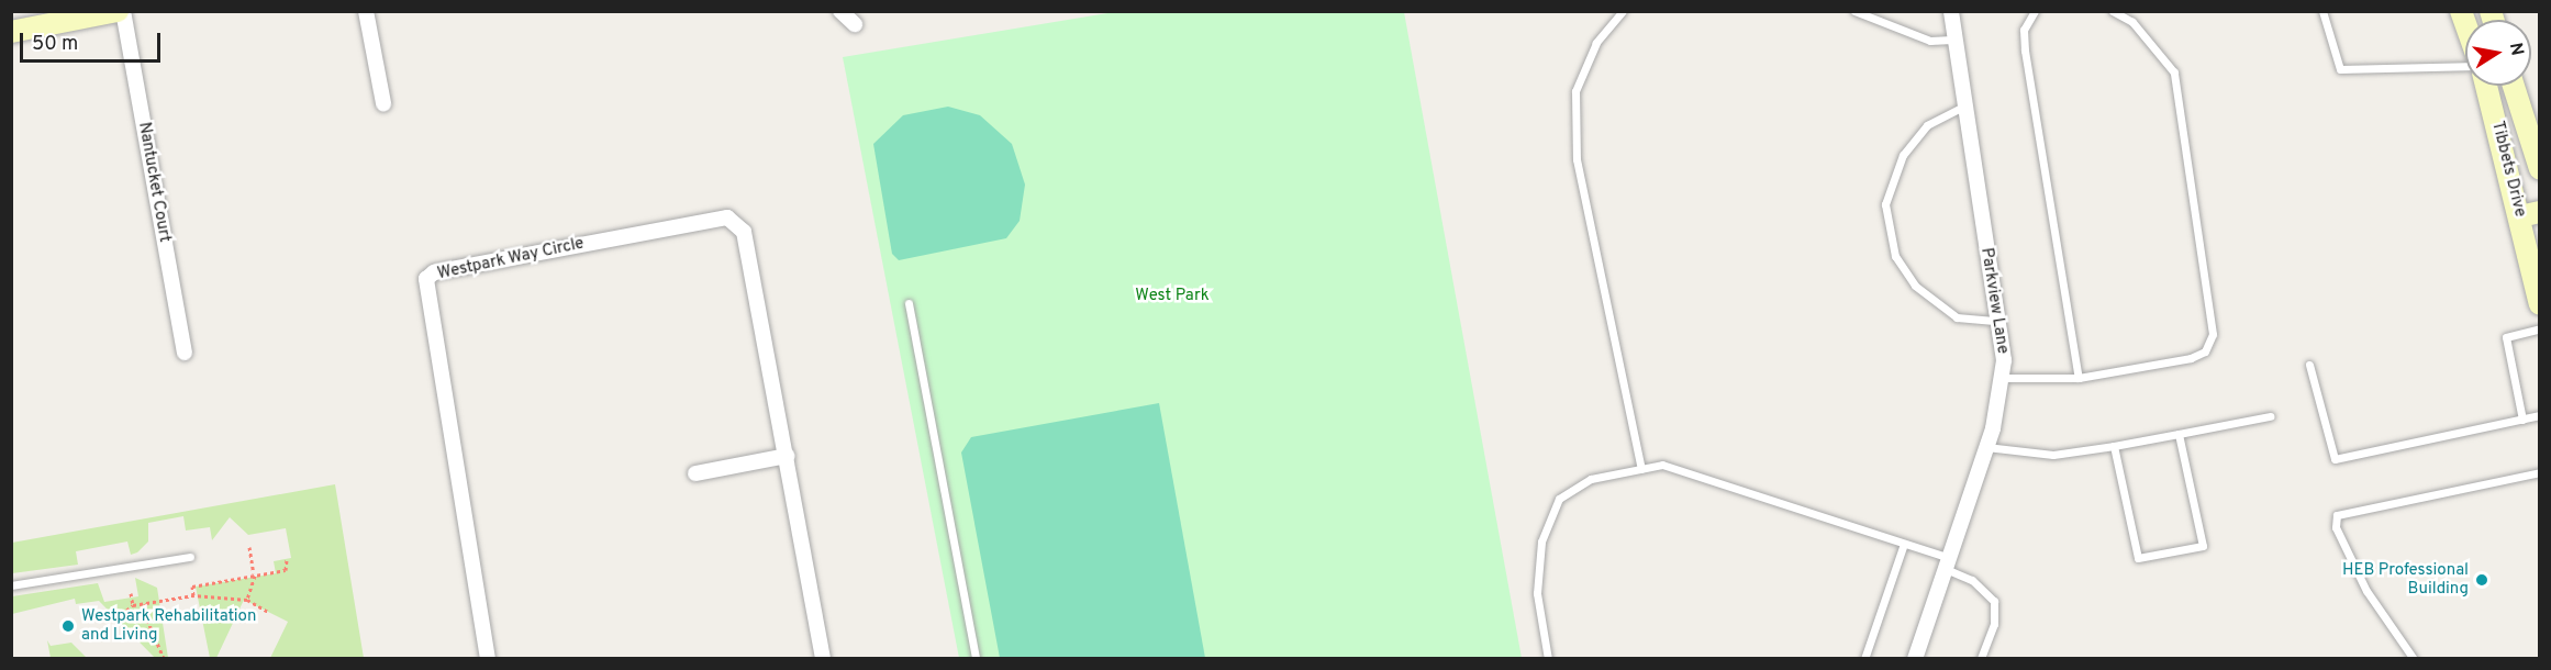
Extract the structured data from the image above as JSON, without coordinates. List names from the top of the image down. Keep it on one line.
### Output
{"streets":{"street":["Tibbets Drive","Nantucket Court","Westpark Way Circle","Parkview Lane"]},"parks":["West Park"],"places":["HEB Professional Building","Westpark Rehabilitation and Living"],"scale_bar":"50 m","north":"right"}
